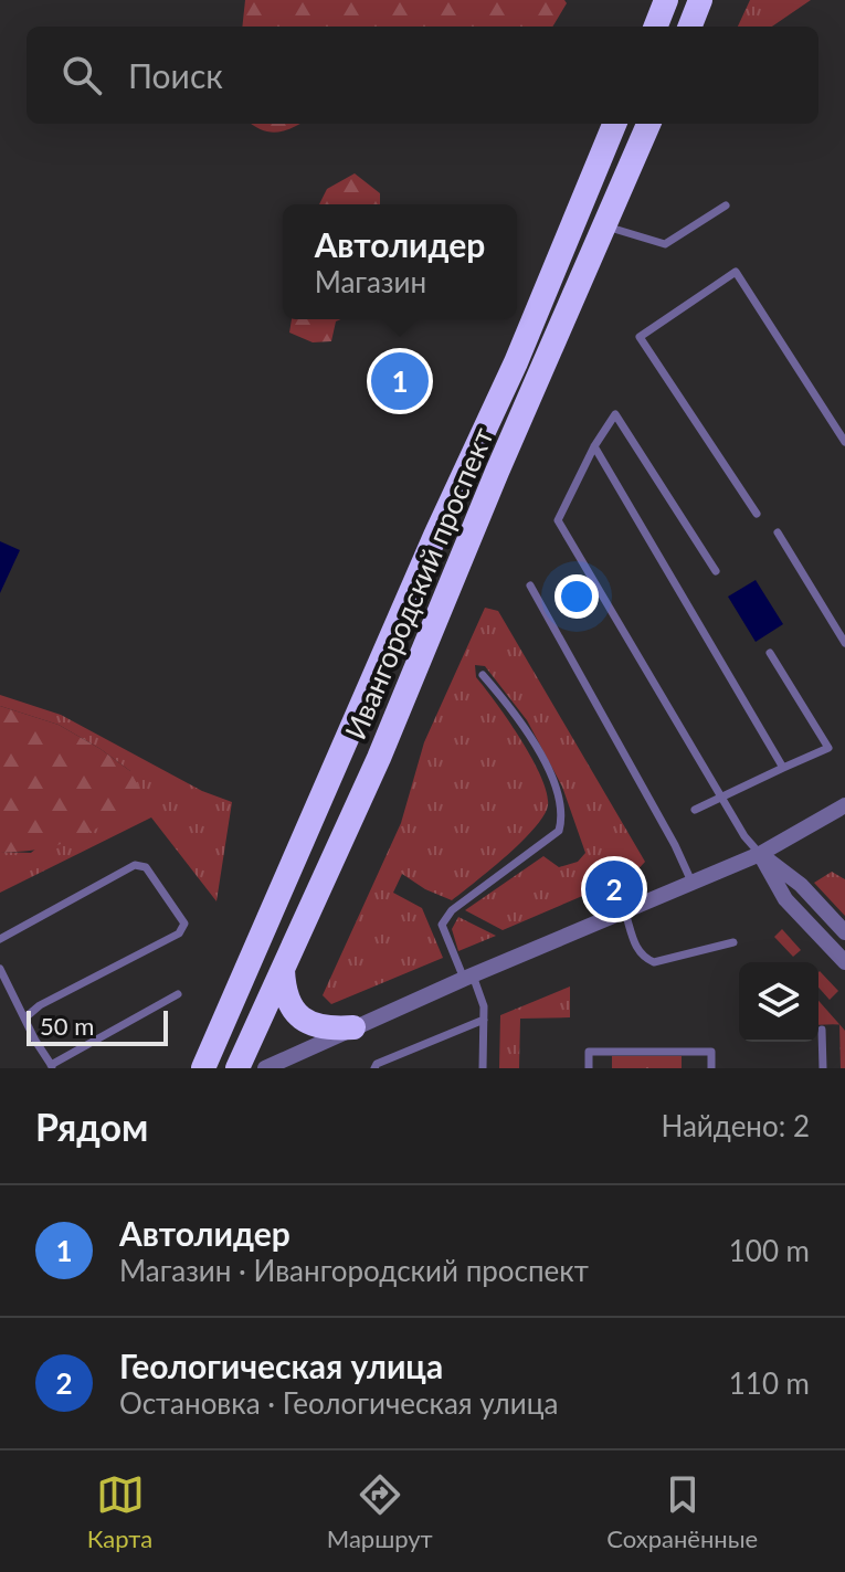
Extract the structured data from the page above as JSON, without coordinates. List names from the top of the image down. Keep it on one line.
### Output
{"streets":{"highway":["Ивангородский проспект"]},"scale_bar":"50 m","page":{"search":"Поиск","popup":["Автолидер","Магазин"],"pins":["1","2"],"scale":"50 m","heading":["Рядом","Найдено: 2"],"list":[{"mark":"1","name":"Автолидер","note":"Магазин · Ивангородский проспект","value":"100 m"},{"mark":"2","name":"Геологическая улица","note":"Остановка · Геологическая улица","value":"110 m"}],"nav":["Карта","Маршрут","Сохранённые"]}}
